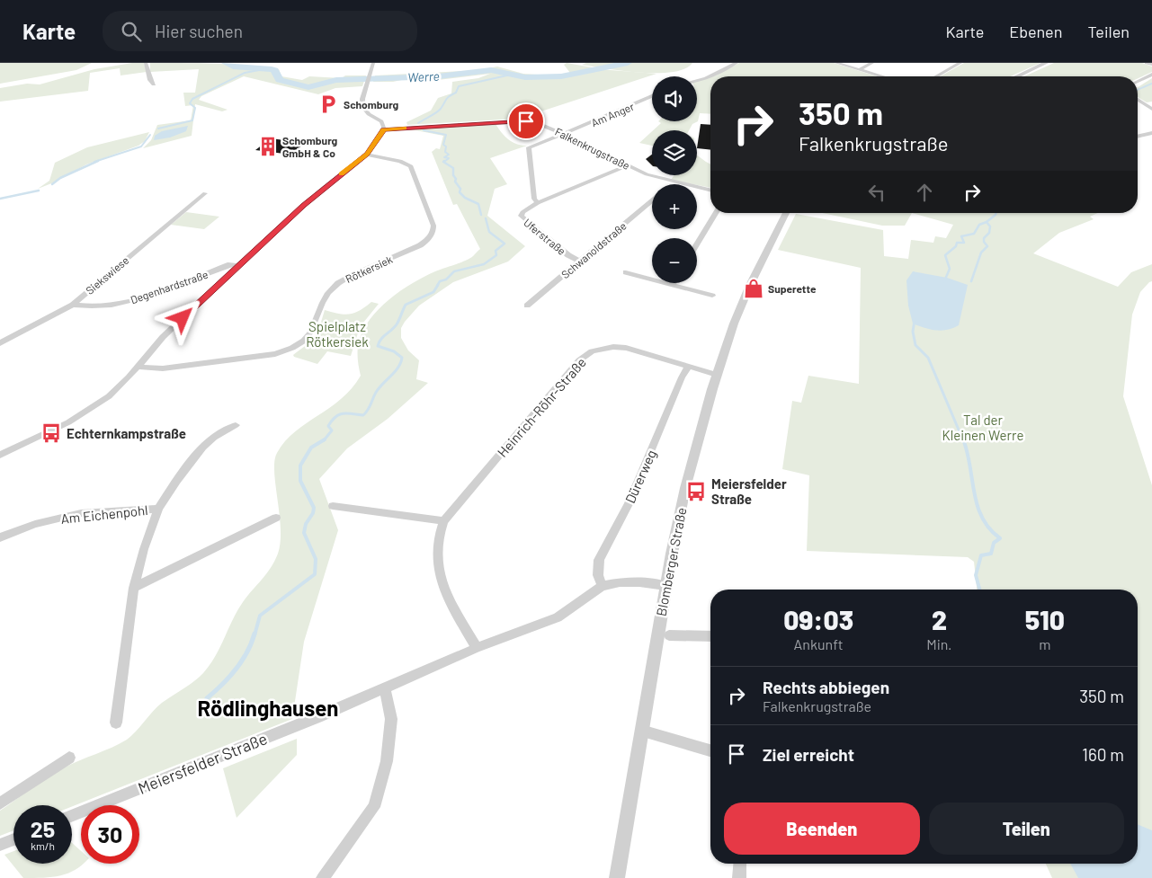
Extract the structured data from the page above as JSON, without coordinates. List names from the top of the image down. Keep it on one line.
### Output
{"streets":{"street":["Am Anger","Falkenkrugstraße","Uferstraße","Schwanoldstraße","Rötkersiek","Siekswiese","Degenhardstraße","Heinrich-Röhr-Straße","Dürerweg","Am Eichenpohl","Blomberger Straße","Meiersfelder Straße"]},"crossings":[["Am Anger","Falkenkrugstraße"],["Am Anger","Uferstraße"],["Falkenkrugstraße","Uferstraße"],["Falkenkrugstraße","Schwanoldstraße"],["Uferstraße","Schwanoldstraße"],["Siekswiese","Degenhardstraße"],["Heinrich-Röhr-Straße","Dürerweg"],["Heinrich-Röhr-Straße","Blomberger Straße"],["Heinrich-Röhr-Straße","Meiersfelder Straße"],["Dürerweg","Meiersfelder Straße"],["Blomberger Straße","Meiersfelder Straße"]],"districts":["Rödlinghausen"],"water":["Werre"],"parks":["Spielplatz Rötkersiek","Tal der Kleinen Werre"],"places":{"parking":["Schomburg"],"building":["Schomburg GmbH & Co"],"shop":["Superette"],"bus stop":["Echternkampstraße","Meiersfelder Straße"]},"page":{"header":"Karte","search":"Hier suchen","nav":["Karte","Ebenen","Teilen"],"map_buttons":["+","−"],"turn":["350 m","Falkenkrugstraße"],"eta":["09:03","Ankunft","2","Min.","510","m"],"list":[{"name":"Rechts abbiegen","note":"Falkenkrugstraße","value":"350 m"},{"name":"Ziel erreicht","value":"160 m"}],"buttons":["Beenden","Teilen"],"speed":"25 km/h","limit":"30"}}
